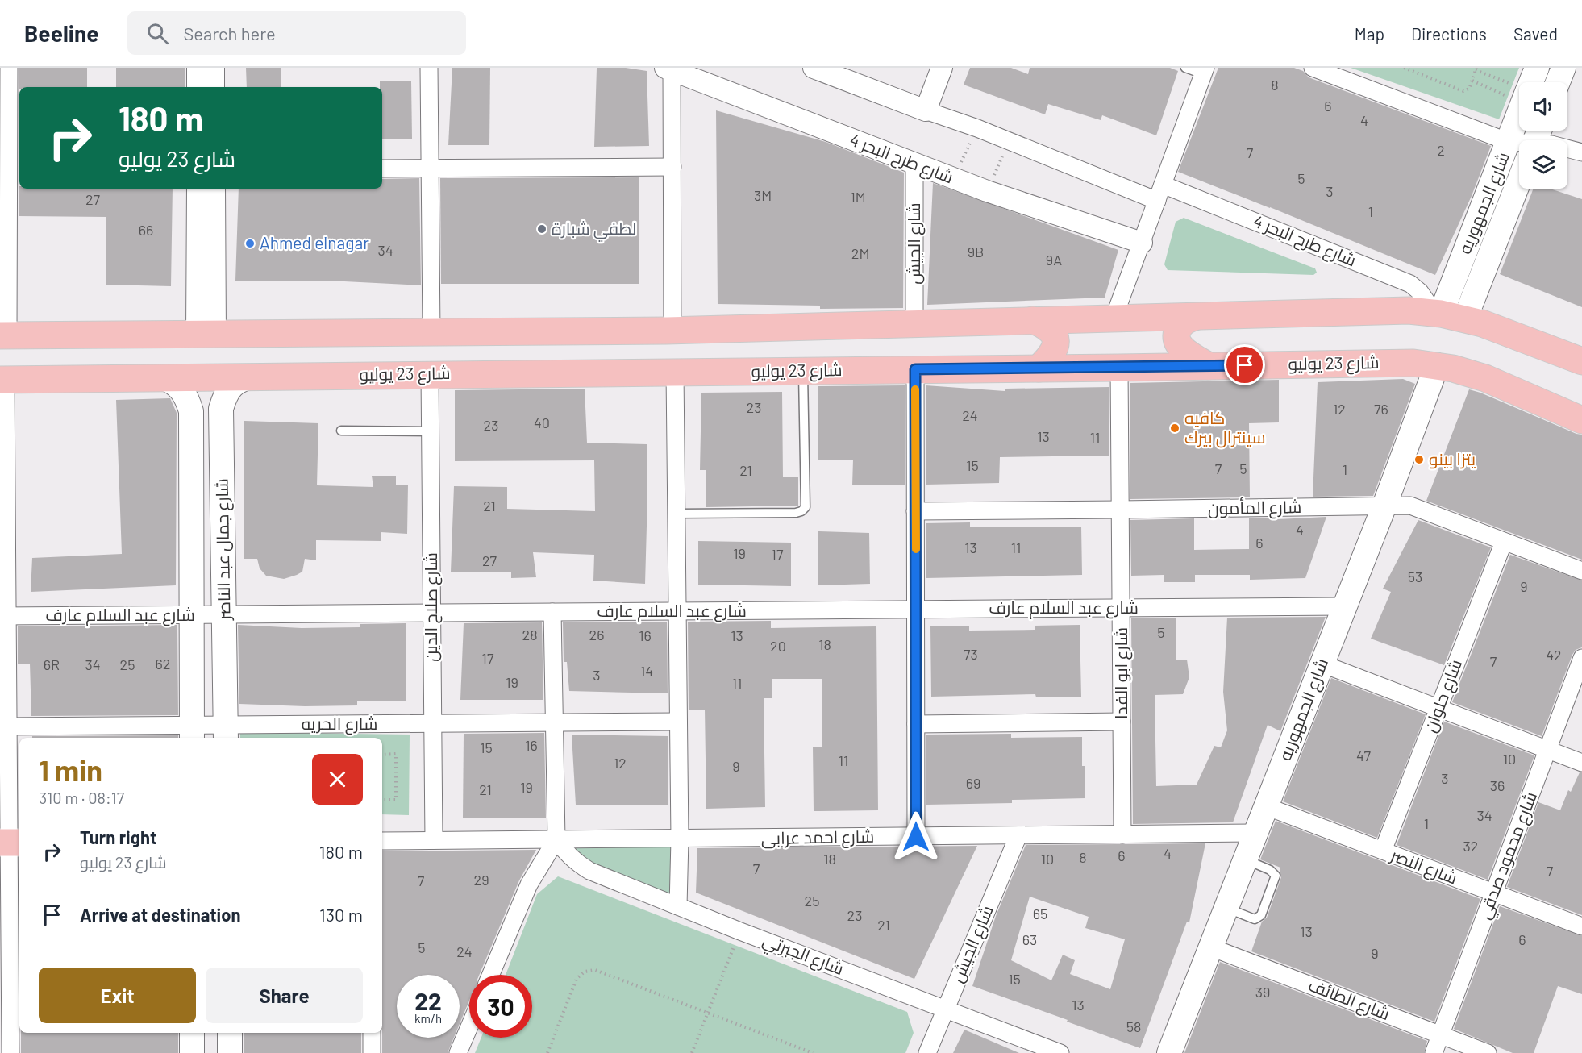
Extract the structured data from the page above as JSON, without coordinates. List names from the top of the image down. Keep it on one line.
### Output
{"streets":{"main road":["شارع الجمهوريه","شارع 23 يوليو","شارع جمال عبد الناصر"],"street":["شارع طرح البحر 4","شارع الجيش","شارع المأمون","شارع صلاح الدين","شارع عبد السلام عارف","شارع ابو الفدا","شارع حلوان","شارع الحريه","شارع احمد عرابى","شارع محمود صدقي","شارع النصر","شارع الجبرتي","شارع الطائف"]},"crossings":[["شارع طرح البحر 4","شارع الجمهوريه"],["شارع طرح البحر 4","شارع الجيش"],["شارع الجمهوريه","شارع 23 يوليو"],["شارع الجمهوريه","شارع المأمون"],["شارع الجمهوريه","شارع عبد السلام عارف"],["شارع الجمهوريه","شارع احمد عرابى"],["شارع الجمهوريه","شارع النصر"],["شارع الجمهوريه","شارع الطائف"],["شارع الجيش","شارع احمد عرابى"],["شارع الجيش","شارع الجبرتي"],["شارع 23 يوليو","شارع جمال عبد الناصر"],["شارع 23 يوليو","شارع صلاح الدين"],["شارع 23 يوليو","شارع ابو الفدا"],["شارع المأمون","شارع ابو الفدا"],["شارع المأمون","شارع حلوان"],["شارع جمال عبد الناصر","شارع عبد السلام عارف"],["شارع جمال عبد الناصر","شارع الحريه"],["شارع صلاح الدين","شارع عبد السلام عارف"],["شارع صلاح الدين","شارع الحريه"],["شارع صلاح الدين","شارع احمد عرابى"],["شارع عبد السلام عارف","شارع ابو الفدا"],["شارع ابو الفدا","شارع احمد عرابى"],["شارع حلوان","شارع النصر"],["شارع احمد عرابى","شارع الجبرتي"],["شارع محمود صدقي","شارع النصر"],["شارع محمود صدقي","شارع الطائف"]],"places":["لطفي شبارة","Ahmed elnagar","كافيه سينترال بيرك","يتزا بينو"],"house_numbers":["8","6","4","2","7","5","3","3M","1M","27","1","66","34","9B","2M","9A","23","12","76","24","40","23","13","11","15","7","5","1","21","21","4","6","13","11","19","17","27","53","9","5","28","26","16","13","18","20","73","42","17","7","62","6R","34","25","14","3","19","11","16","15","47","10","11","12","9","3","69","36","19","21","34","1","32","4","6","8","18","10","7","7","29","7","25","65","23","21","13","63","6","5","24","9","15","39","13","58"],"page":{"header":"Beeline","search":"Search here","nav":["Map","Directions","Saved"],"turn":["180 m","شارع 23 يوليو"],"heading":["1 min","310 m · 08:17"],"list":[{"name":"Turn right","note":"شارع 23 يوليو","value":"180 m"},{"name":"Arrive at destination","value":"130 m"}],"buttons":["Exit","Share"],"speed":"22 km/h","limit":"30"}}
